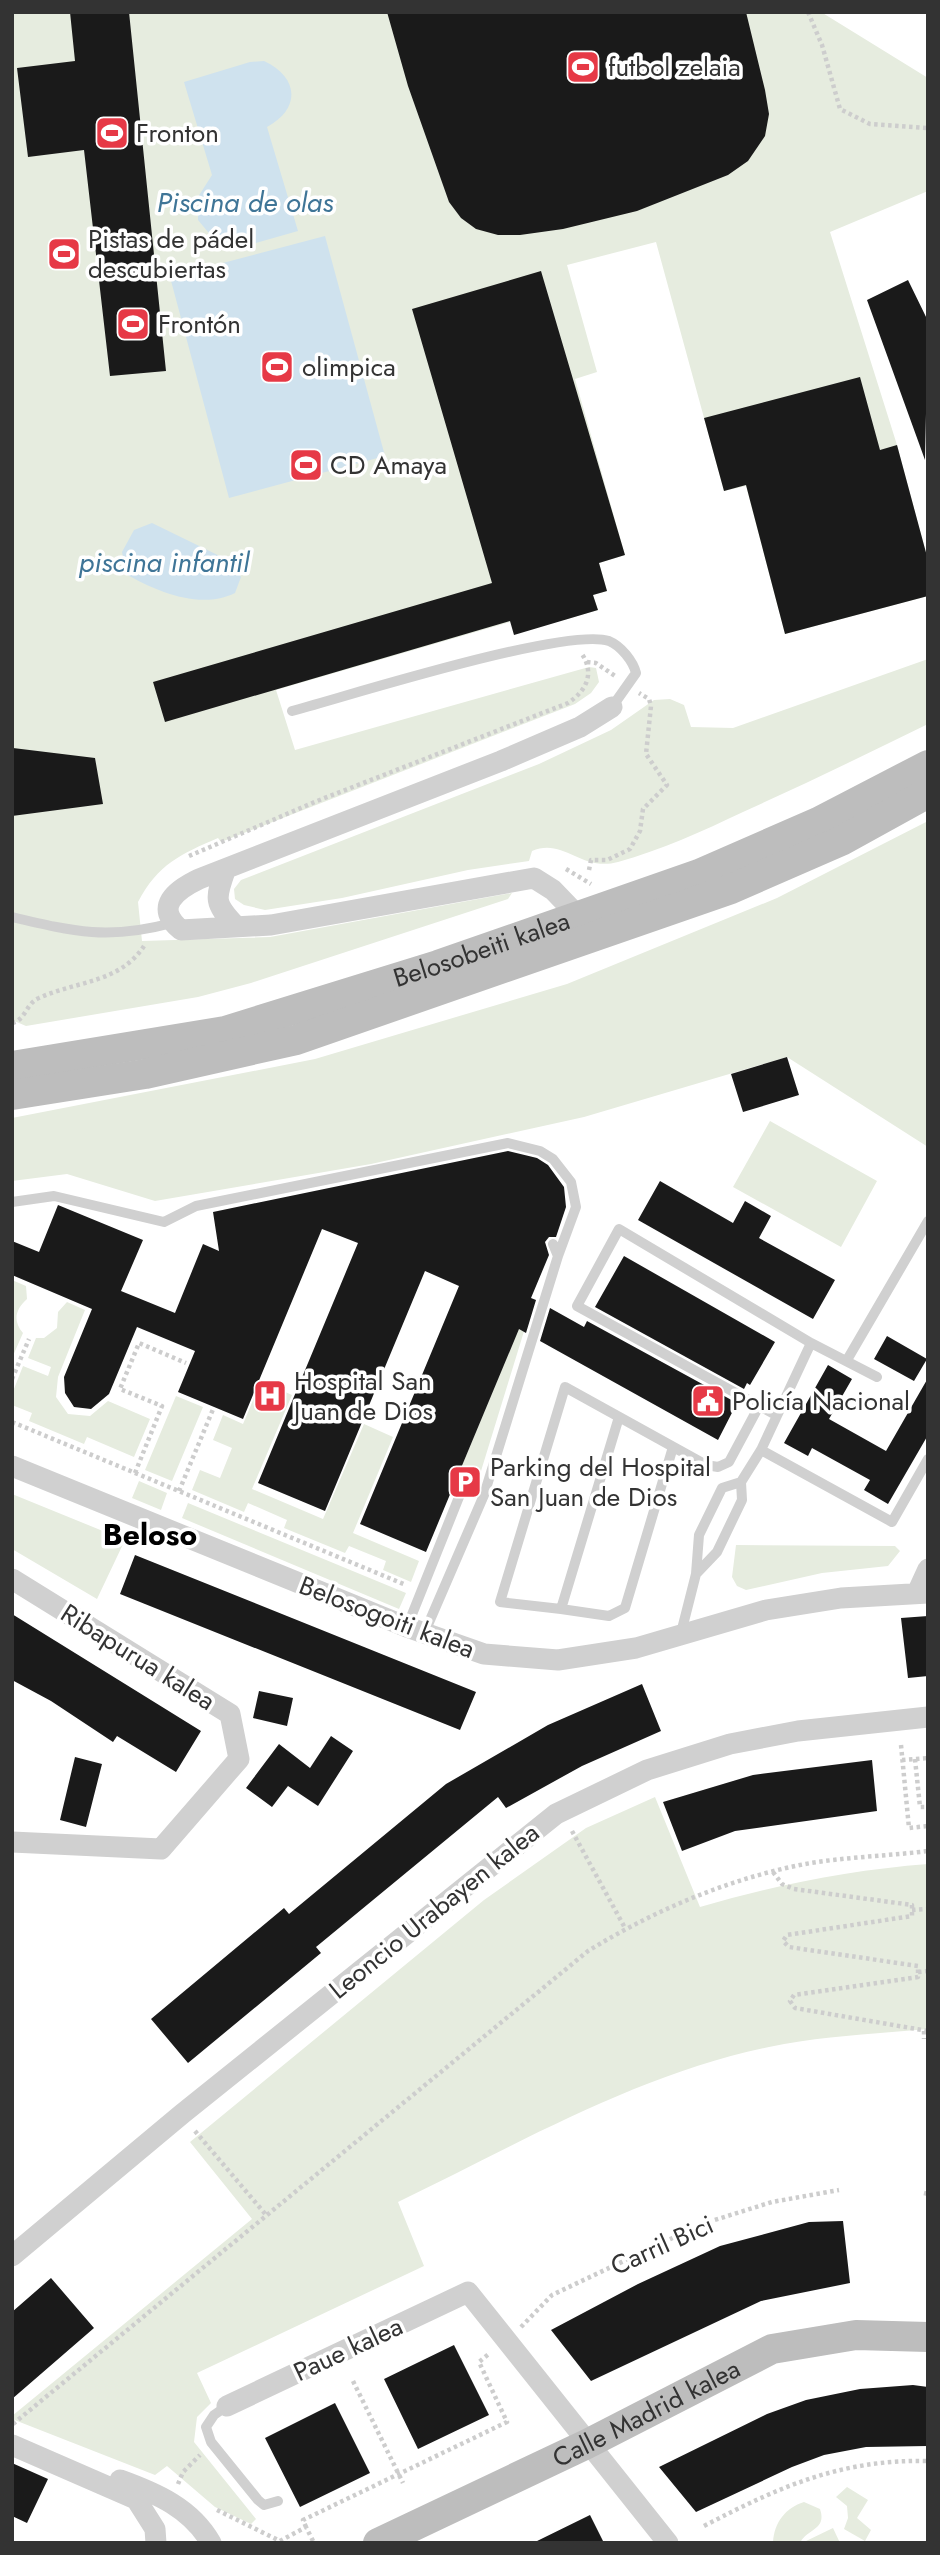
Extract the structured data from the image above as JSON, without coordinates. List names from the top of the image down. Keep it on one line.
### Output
{"streets":{"main road":["Belosobeiti kalea","Calle Madrid kalea"],"street":["Belosogoiti kalea","Ribapurua kalea","Leoncio Urabayen kalea","Paue kalea"],"path":["Carril Bici"]},"crossings":[["Carril Bici","Paue kalea"]],"districts":["Beloso"],"water":["Piscina de olas","piscina infantil"],"places":{"sports":["futbol zelaia","Fronton","Pistas de pádel descubiertas","Frontón","olimpica","CD Amaya"],"hospital":["Hospital San Juan de Dios"],"public building":["Policía Nacional"],"parking":["Parking del Hospital San Juan de Dios"]}}
